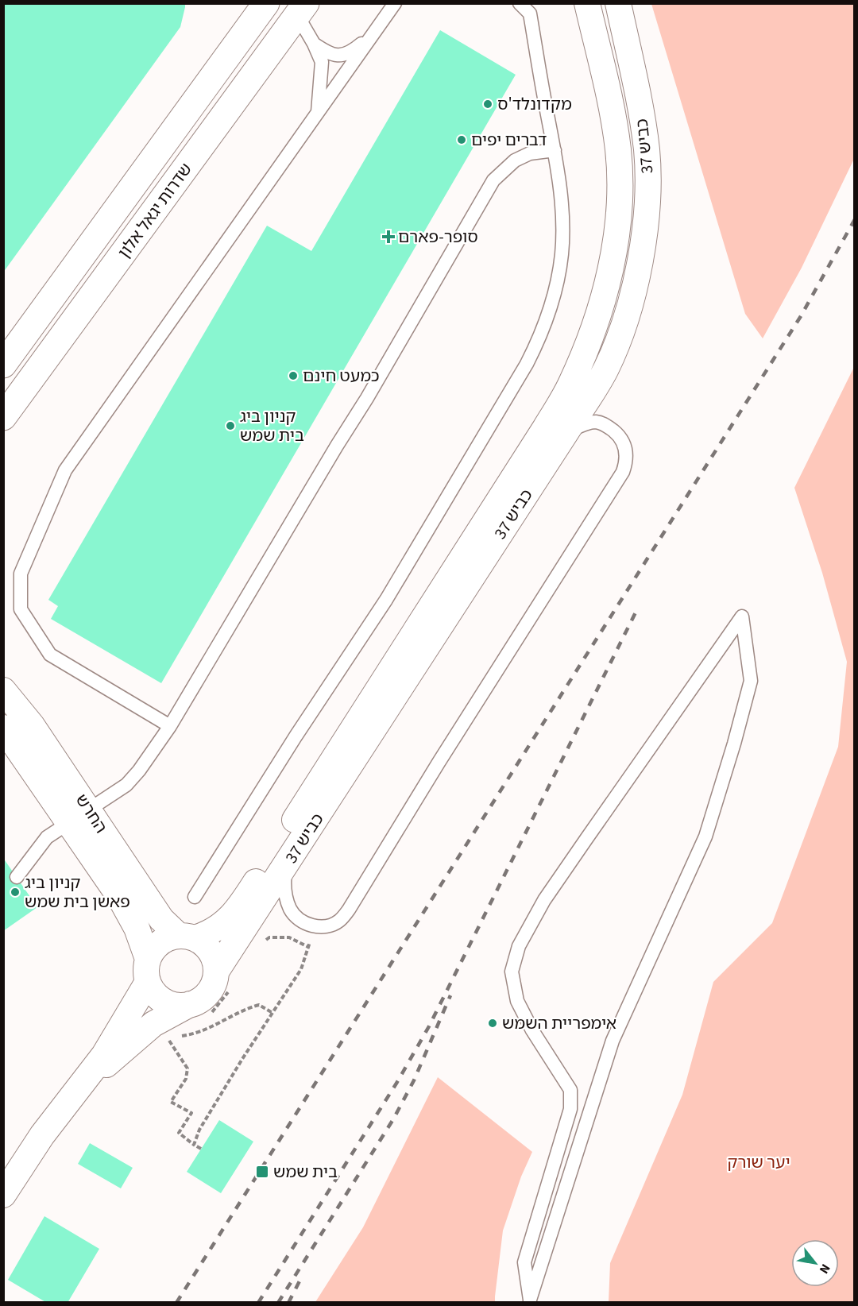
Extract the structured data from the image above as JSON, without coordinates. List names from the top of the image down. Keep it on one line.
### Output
{"streets":{"main road":["שדרות יגאל אלון"],"street":["כביש 37","החרש"]},"crossings":[["כביש 37","החרש"]],"parks":["יער שורק"],"places":{"other":["מקדונלד'ס","דברים יפים","כמעט חינם","קניון ביג בית שמש","קניון ביג פאשן בית שמש","אימפריית השמש"],"health":["סופר-פארם"],"transit":["בית שמש"]},"north":"bottom right"}
